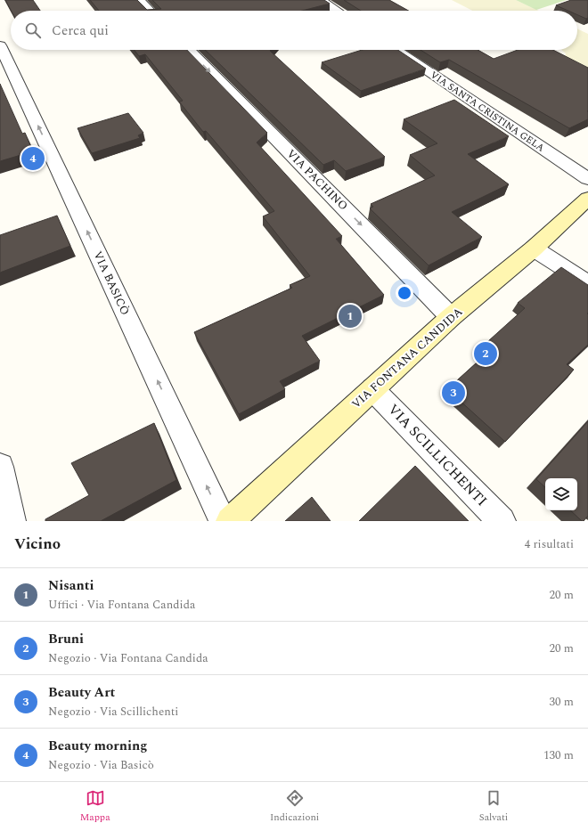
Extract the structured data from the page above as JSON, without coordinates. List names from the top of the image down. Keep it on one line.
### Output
{"streets":{"main road":["VIA FONTANA CANDIDA"],"street":["VIA SANTA CRISTINA GELA","VIA PACHINO","VIA BASICÒ","VIA SCILLICHENTI"]},"crossings":[["VIA PACHINO","VIA FONTANA CANDIDA"],["VIA FONTANA CANDIDA","VIA SCILLICHENTI"]],"one_way":["VIA PACHINO","VIA BASICÒ"],"page":{"search":"Cerca qui","pins":["4","1","2","3"],"heading":["Vicino","4 risultati"],"list":[{"mark":"1","name":"Nisanti","note":"Uffici · Via Fontana Candida","value":"20 m"},{"mark":"2","name":"Bruni","note":"Negozio · Via Fontana Candida","value":"20 m"},{"mark":"3","name":"Beauty Art","note":"Negozio · Via Scillichenti","value":"30 m"},{"mark":"4","name":"Beauty morning","note":"Negozio · Via Basicò","value":"130 m"}],"nav":["Mappa","Indicazioni","Salvati"]}}
